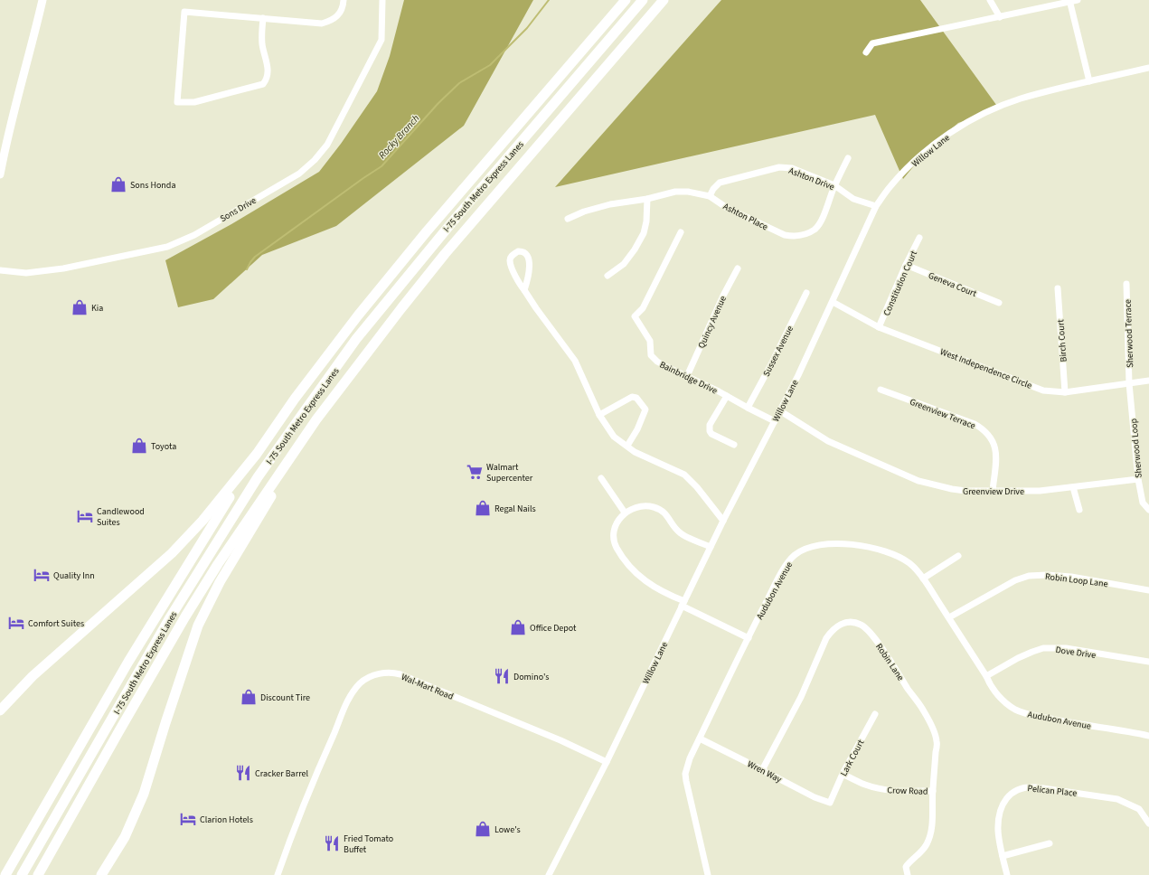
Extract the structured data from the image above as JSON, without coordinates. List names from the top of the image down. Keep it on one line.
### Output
{"streets":{"highway":["I-75 South Metro Express Lanes"],"street":["Willow Lane","Ashton Drive","Sons Drive","Ashton Place","Constitution Court","Geneva Court","Quincy Avenue","Sherwood Terrace","Birch Court","Sussex Avenue","West Independence Circle","Bainbridge Drive","Greenview Terrace","Sherwood Loop","Greenview Drive","Robin Loop Lane","Audubon Avenue","Dove Drive","Robin Lane","Wal-Mart Road","Lark Court","Wren Way","Crow Road","Pelican Place"]},"crossings":[["Willow Lane","Ashton Drive"],["Willow Lane","West Independence Circle"],["Willow Lane","Bainbridge Drive"],["Willow Lane","Greenview Drive"],["Willow Lane","Wal-Mart Road"],["Ashton Drive","Ashton Place"],["Constitution Court","Geneva Court"],["Constitution Court","West Independence Circle"],["Quincy Avenue","Bainbridge Drive"],["Sherwood Terrace","West Independence Circle"],["Sherwood Terrace","Sherwood Loop"],["Birch Court","West Independence Circle"],["Sussex Avenue","Bainbridge Drive"],["West Independence Circle","Sherwood Loop"],["Greenview Terrace","Greenview Drive"],["Sherwood Loop","Greenview Drive"],["Robin Loop Lane","Audubon Avenue"],["Audubon Avenue","Dove Drive"],["Audubon Avenue","Wren Way"],["Robin Lane","Wren Way"],["Robin Lane","Crow Road"],["Lark Court","Wren Way"],["Lark Court","Crow Road"]],"water":["Rocky Branch"],"places":{"shop":["Sons Honda","Kia","Toyota","Regal Nails","Office Depot","Discount Tire","Lowe's"],"supermarket":["Walmart Supercenter"],"hotel":["Candlewood Suites","Quality Inn","Comfort Suites","Clarion Hotels"],"restaurant":["Domino's","Cracker Barrel","Fried Tomato Buffet"]}}
